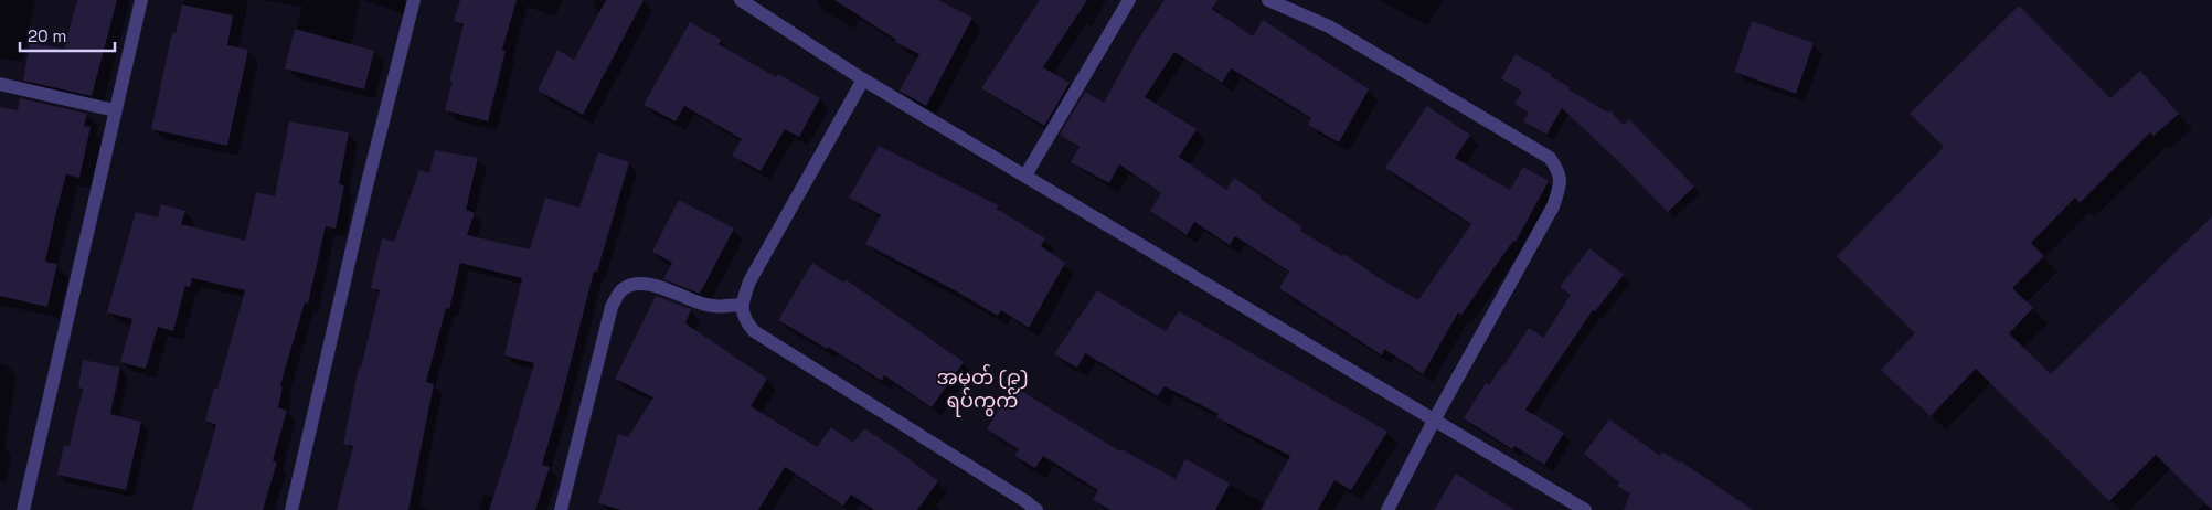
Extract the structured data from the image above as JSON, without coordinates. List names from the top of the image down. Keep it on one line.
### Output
{"districts":["အမှတ် (၉) ရပ်ကွက်"],"scale_bar":"20 m"}
